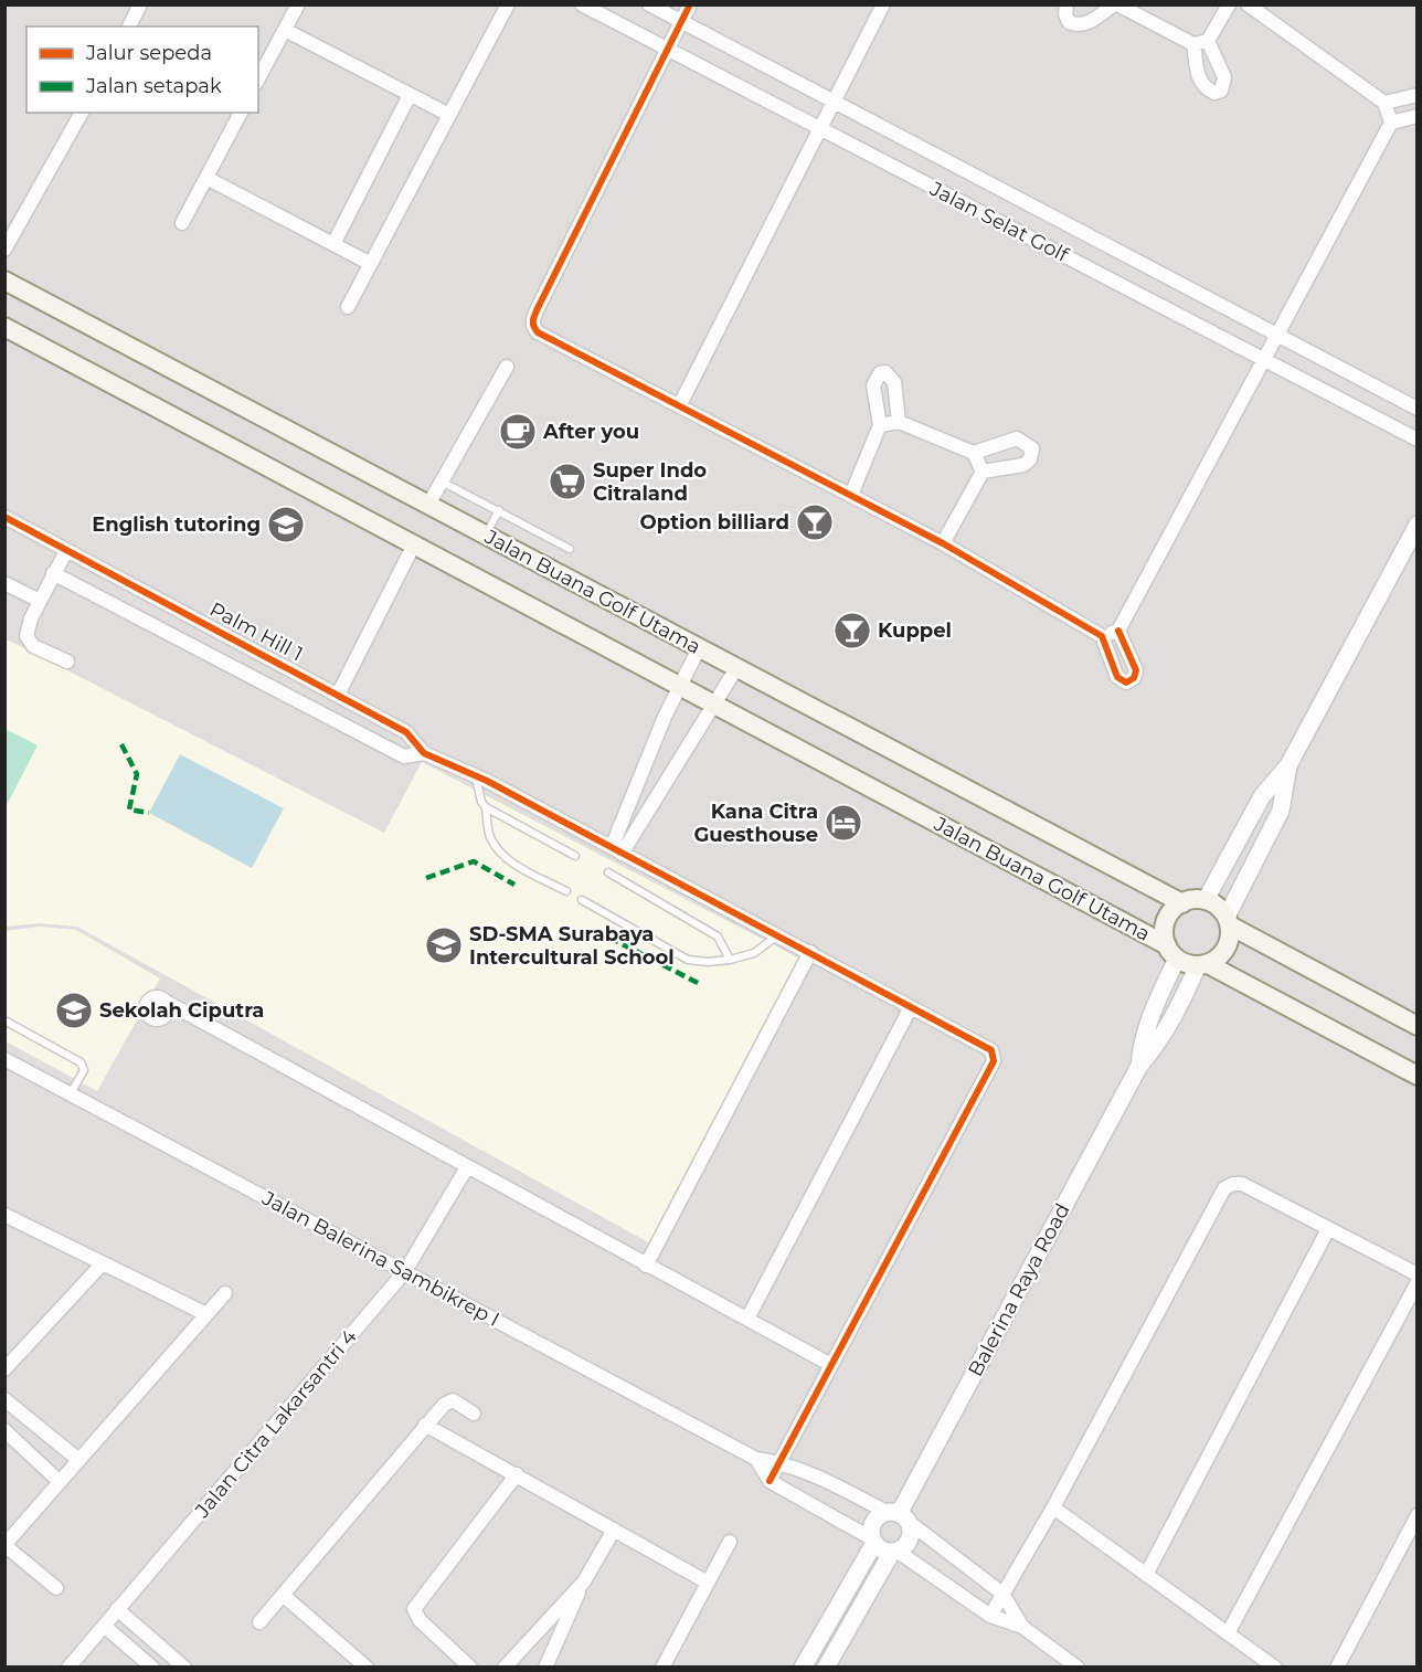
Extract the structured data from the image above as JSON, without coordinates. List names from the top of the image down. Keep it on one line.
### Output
{"streets":{"main road":["Jalan Buana Golf Utama"],"street":["Jalan Selat Golf","Palm Hill 1","Jalan Balerina Sambikrep I","Balerina Raya Road","Jalan Citra Lakarsantri 4"]},"crossings":[["Jalan Buana Golf Utama","Balerina Raya Road"],["Jalan Balerina Sambikrep I","Balerina Raya Road"],["Jalan Balerina Sambikrep I","Jalan Citra Lakarsantri 4"]],"places":{"cafe":["After you"],"supermarket":["Super Indo Citraland"],"bar":["Option billiard","Kuppel"],"school or university":["English tutoring","SD-SMA Surabaya Intercultural School","Sekolah Ciputra"],"hotel":["Kana Citra Guesthouse"]},"legend":["Jalur sepeda","Jalan setapak"]}
